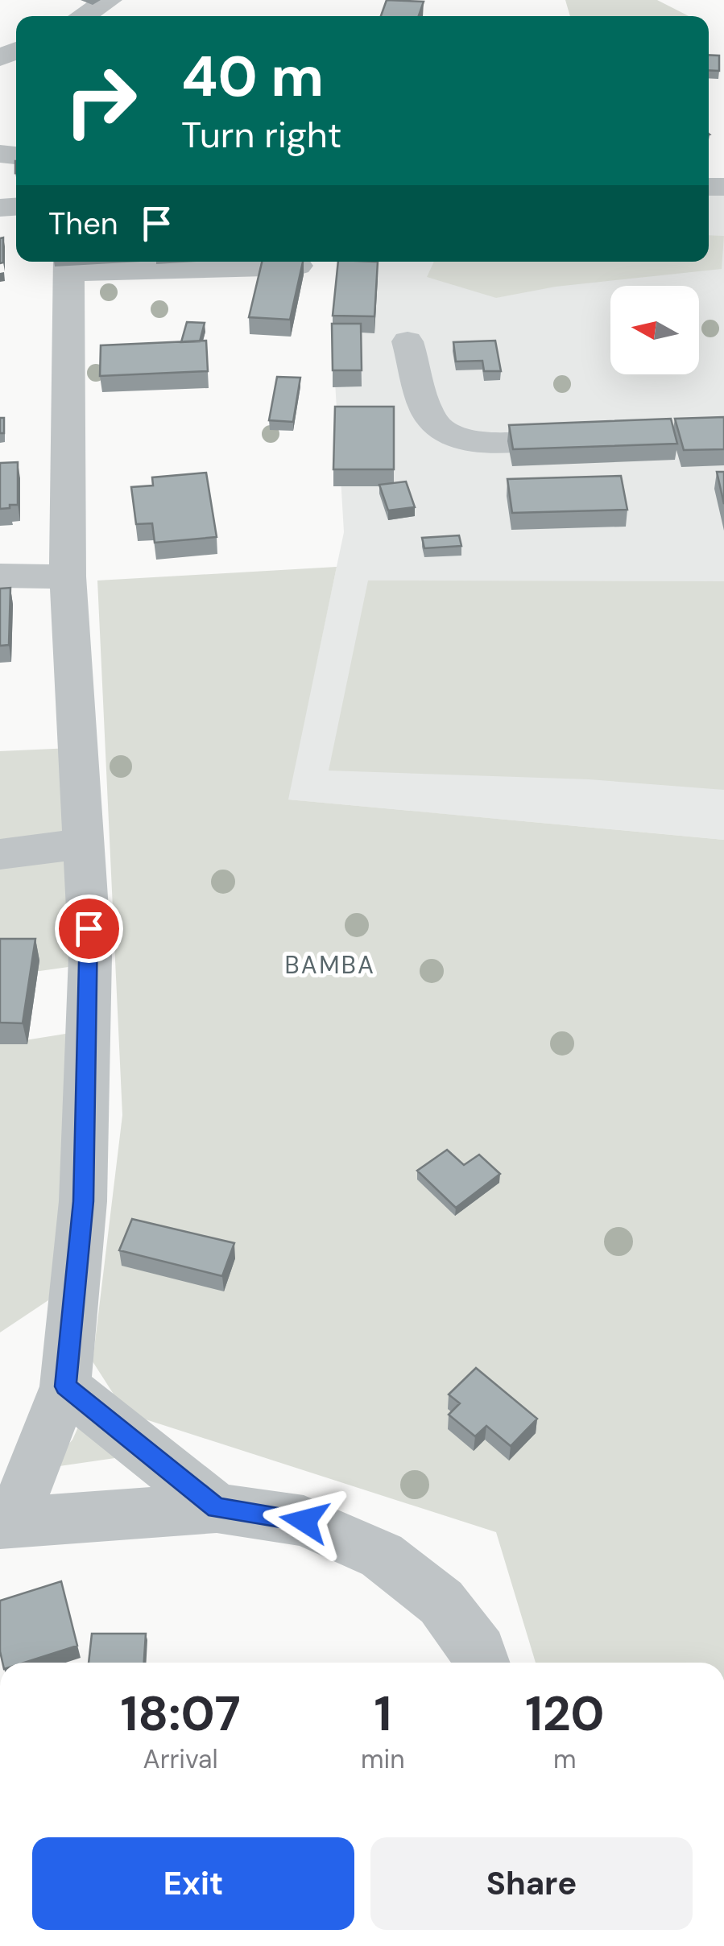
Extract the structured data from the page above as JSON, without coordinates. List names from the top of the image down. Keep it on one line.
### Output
{"districts":["BAMBA"],"north":"left","page":{"turn":["40 m","Turn right"],"then":"Then","eta":["18:07","Arrival","1","min","120","m"],"buttons":["Exit","Share"]}}
